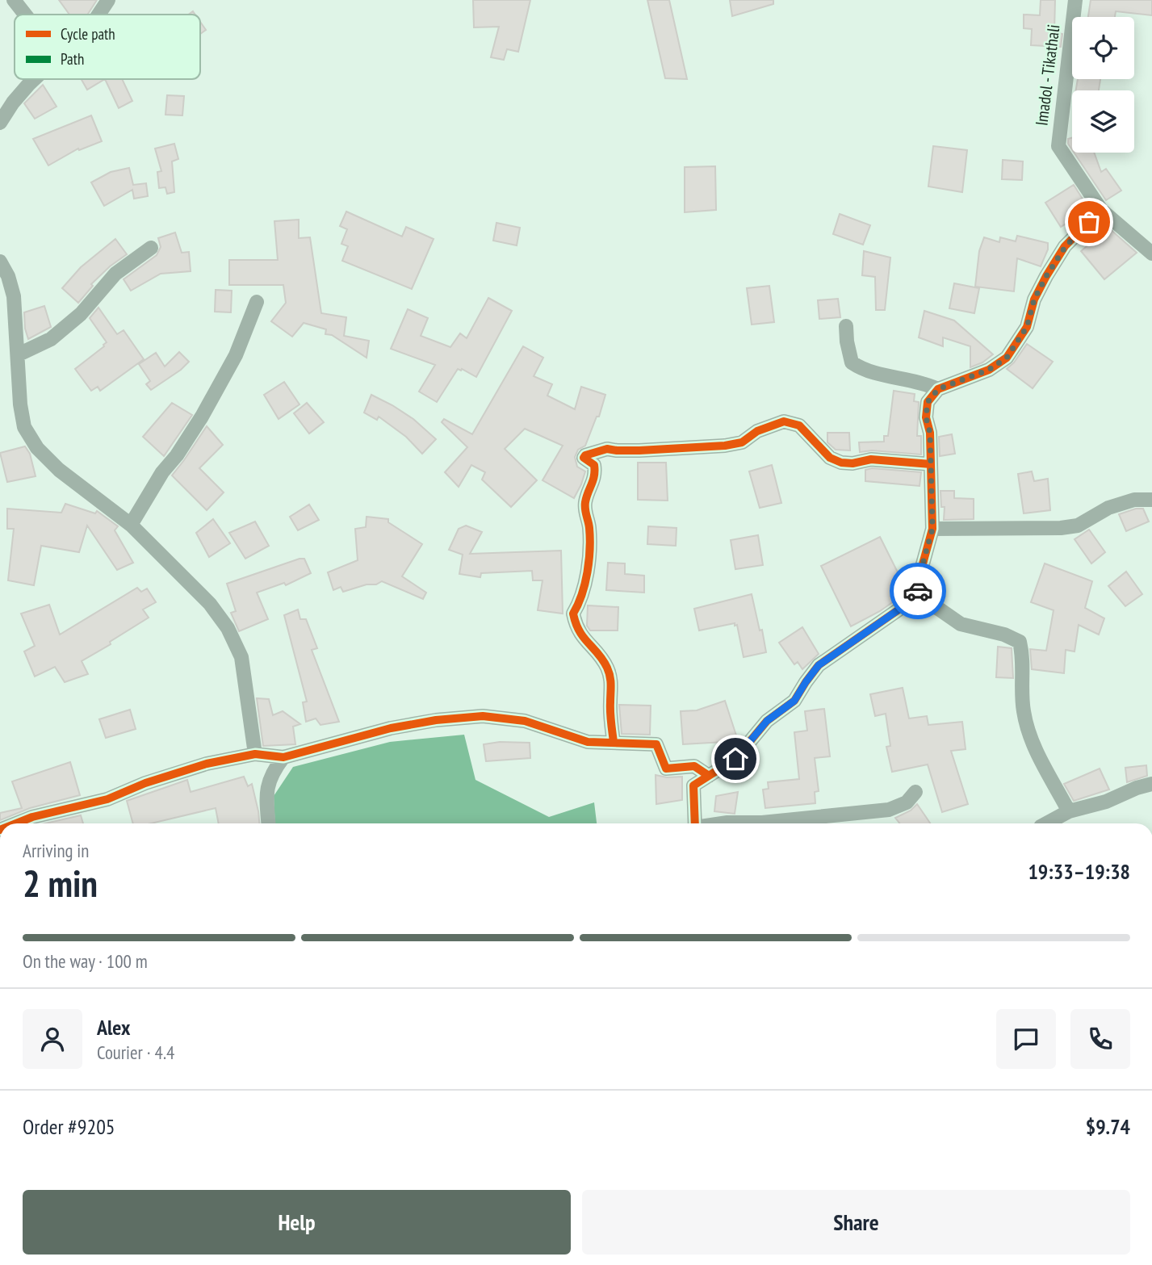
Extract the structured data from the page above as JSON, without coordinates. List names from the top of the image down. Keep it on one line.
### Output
{"streets":{"street":["Imadol - Tikathali"]},"legend":["Cycle path","Path"],"page":{"heading":["2 min","Arriving in","19:33–19:38"],"panel":["Alex","Courier · 4.4","Order #9205","$9.74"],"bar":"On the way · 100 m","buttons":["Help","Share"]}}
